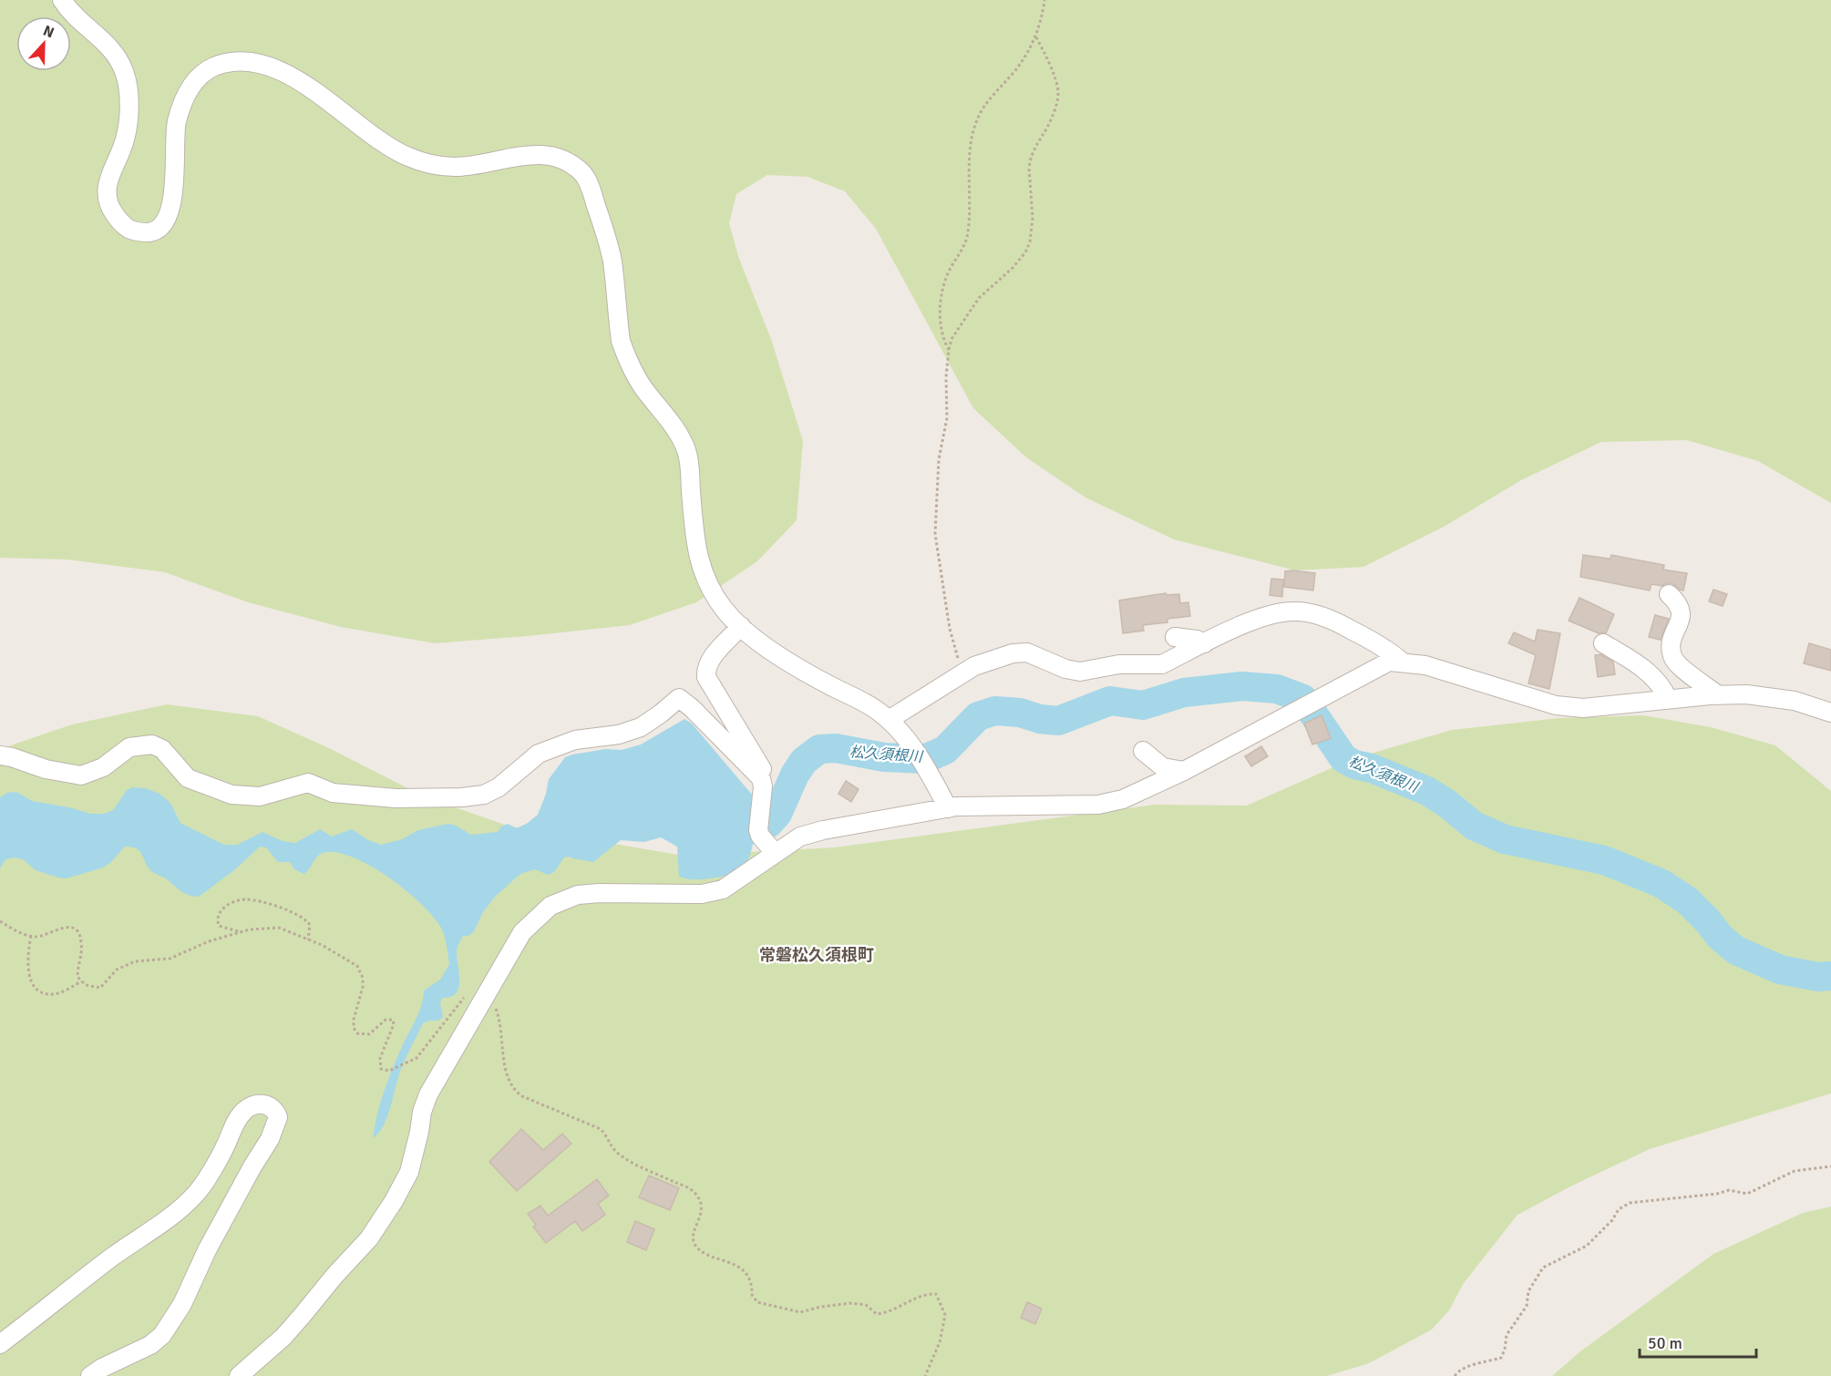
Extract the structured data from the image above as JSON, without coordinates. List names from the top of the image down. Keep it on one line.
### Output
{"districts":["常磐松久須根町"],"water":["松久須根川"],"scale_bar":"50 m","north":"top"}
